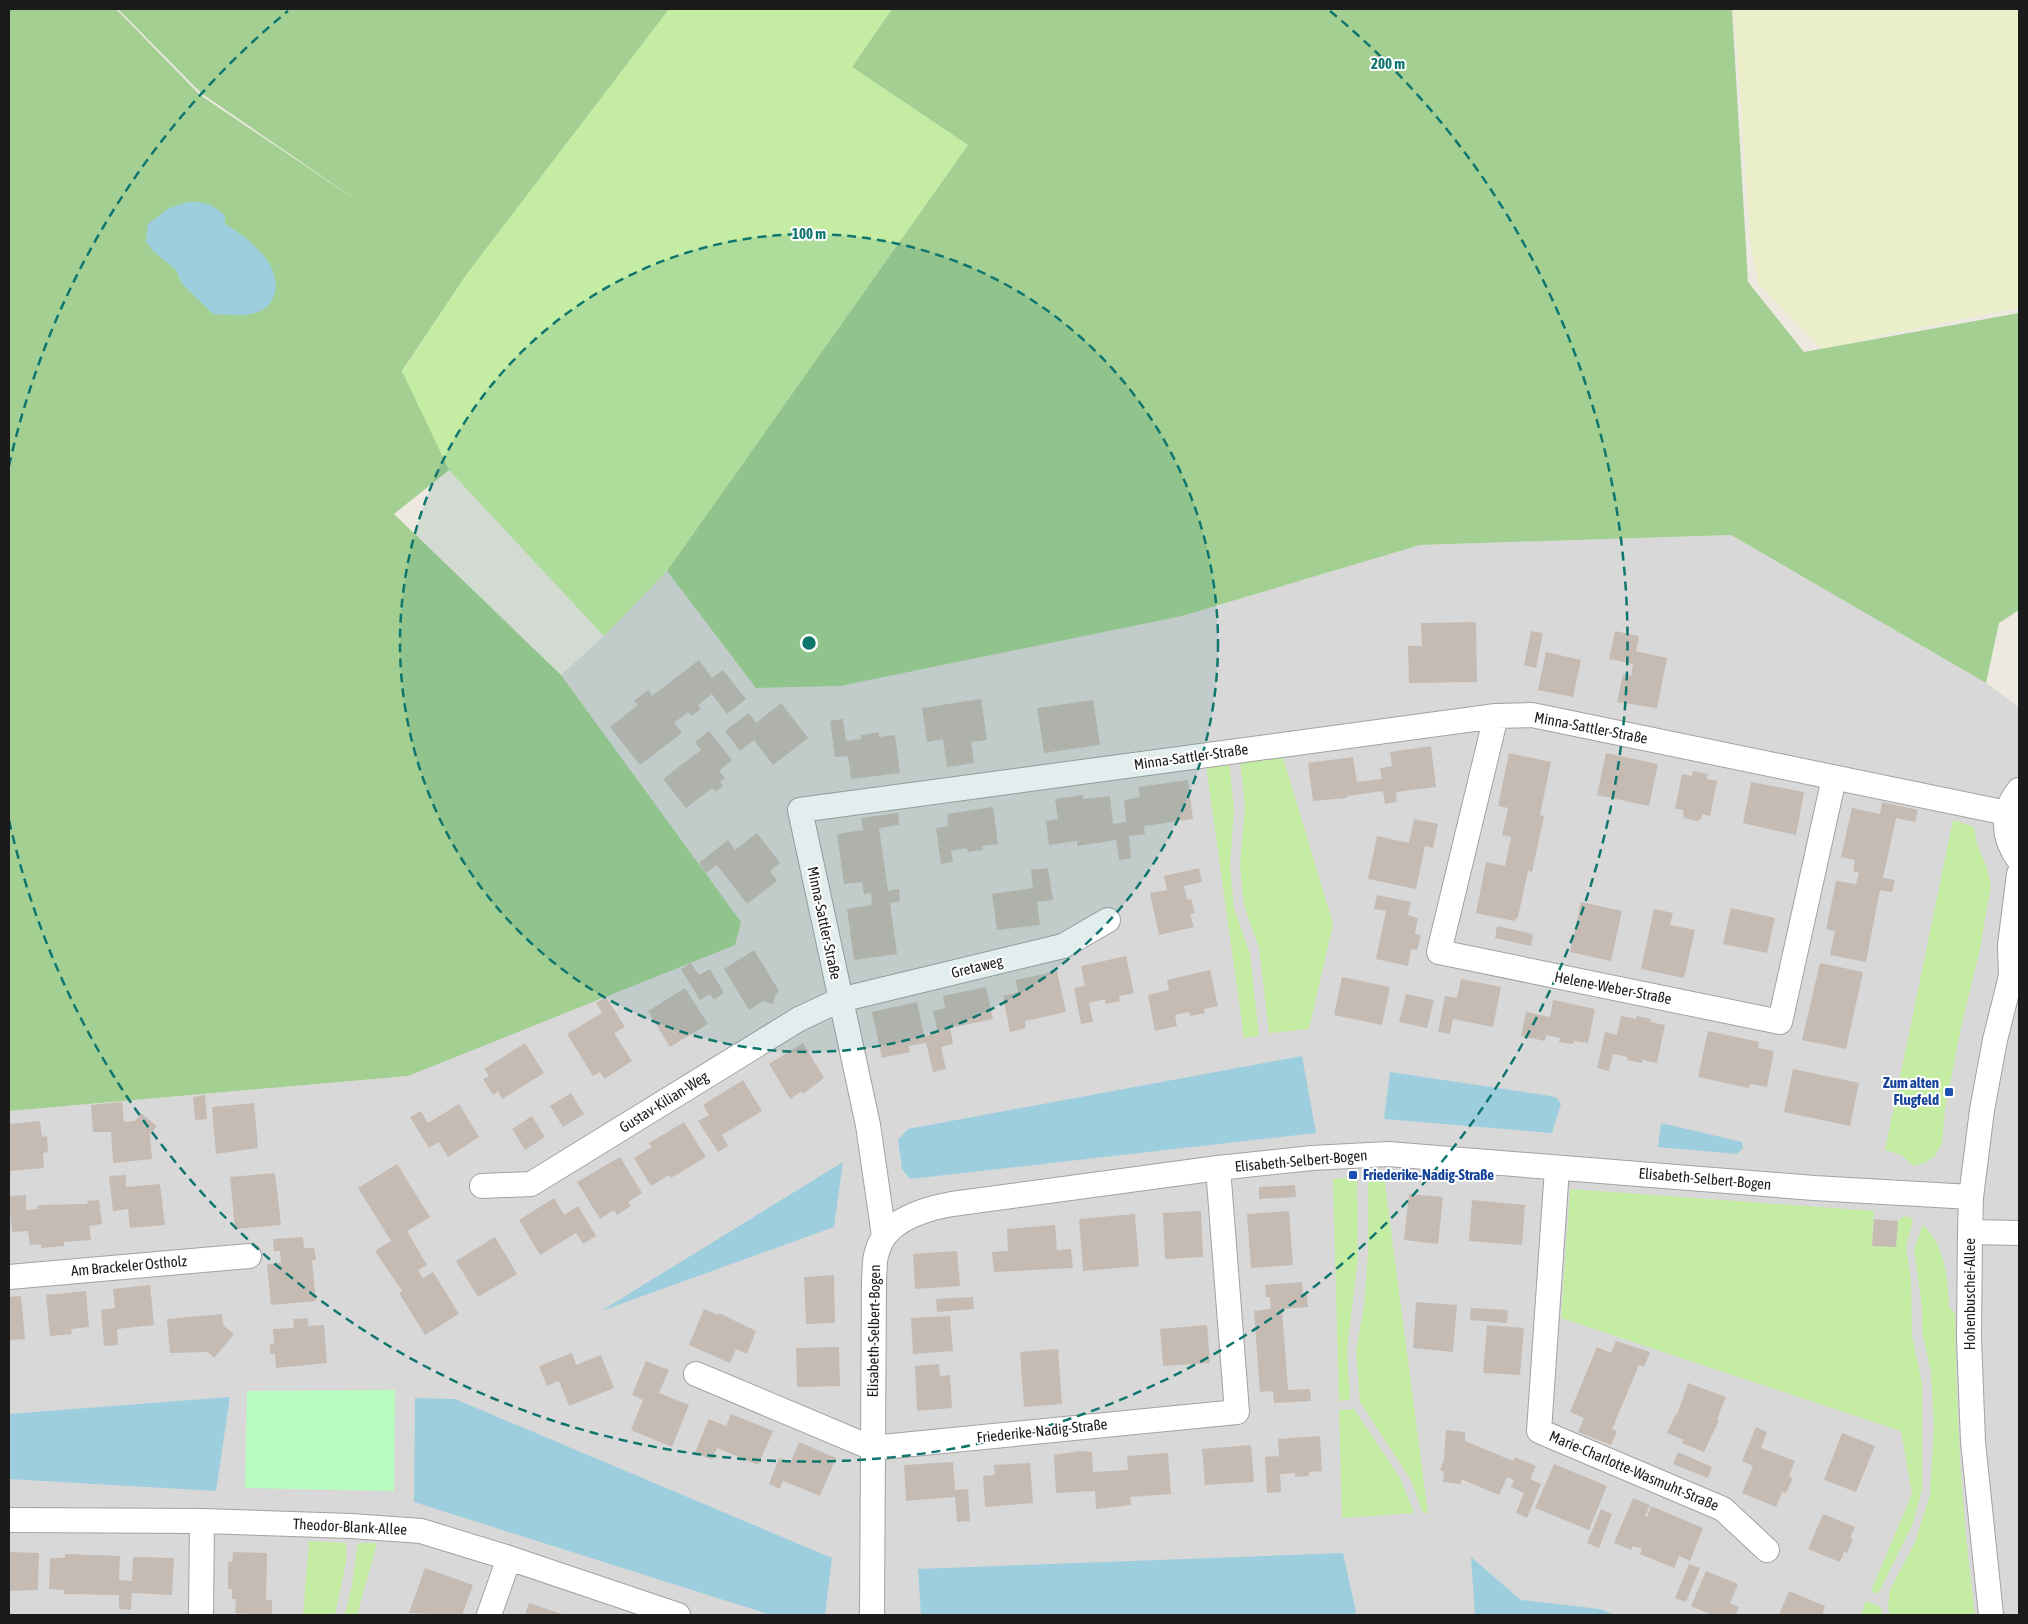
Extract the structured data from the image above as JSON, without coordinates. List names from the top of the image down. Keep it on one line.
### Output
{"streets":{"street":["Minna-Sattler-Straße","Gretaweg","Helene-Weber-Straße","Gustav-Kilian-Weg","Elisabeth-Selbert-Bogen","Am Brackeler Ostholz","Hohenbuschei-Allee","Friederike-Nadig-Straße","Marie-Charlotte-Wasmuht-Straße","Theodor-Blank-Allee"]},"crossings":[["Minna-Sattler-Straße","Gretaweg"],["Minna-Sattler-Straße","Helene-Weber-Straße"],["Minna-Sattler-Straße","Gustav-Kilian-Weg"],["Minna-Sattler-Straße","Elisabeth-Selbert-Bogen"],["Gretaweg","Gustav-Kilian-Weg"],["Elisabeth-Selbert-Bogen","Hohenbuschei-Allee"],["Elisabeth-Selbert-Bogen","Friederike-Nadig-Straße"],["Elisabeth-Selbert-Bogen","Marie-Charlotte-Wasmuht-Straße"]],"places":{"transit":["Zum alten Flugfeld","Friederike-Nadig-Straße"]},"rings":["200 m","100 m"]}
